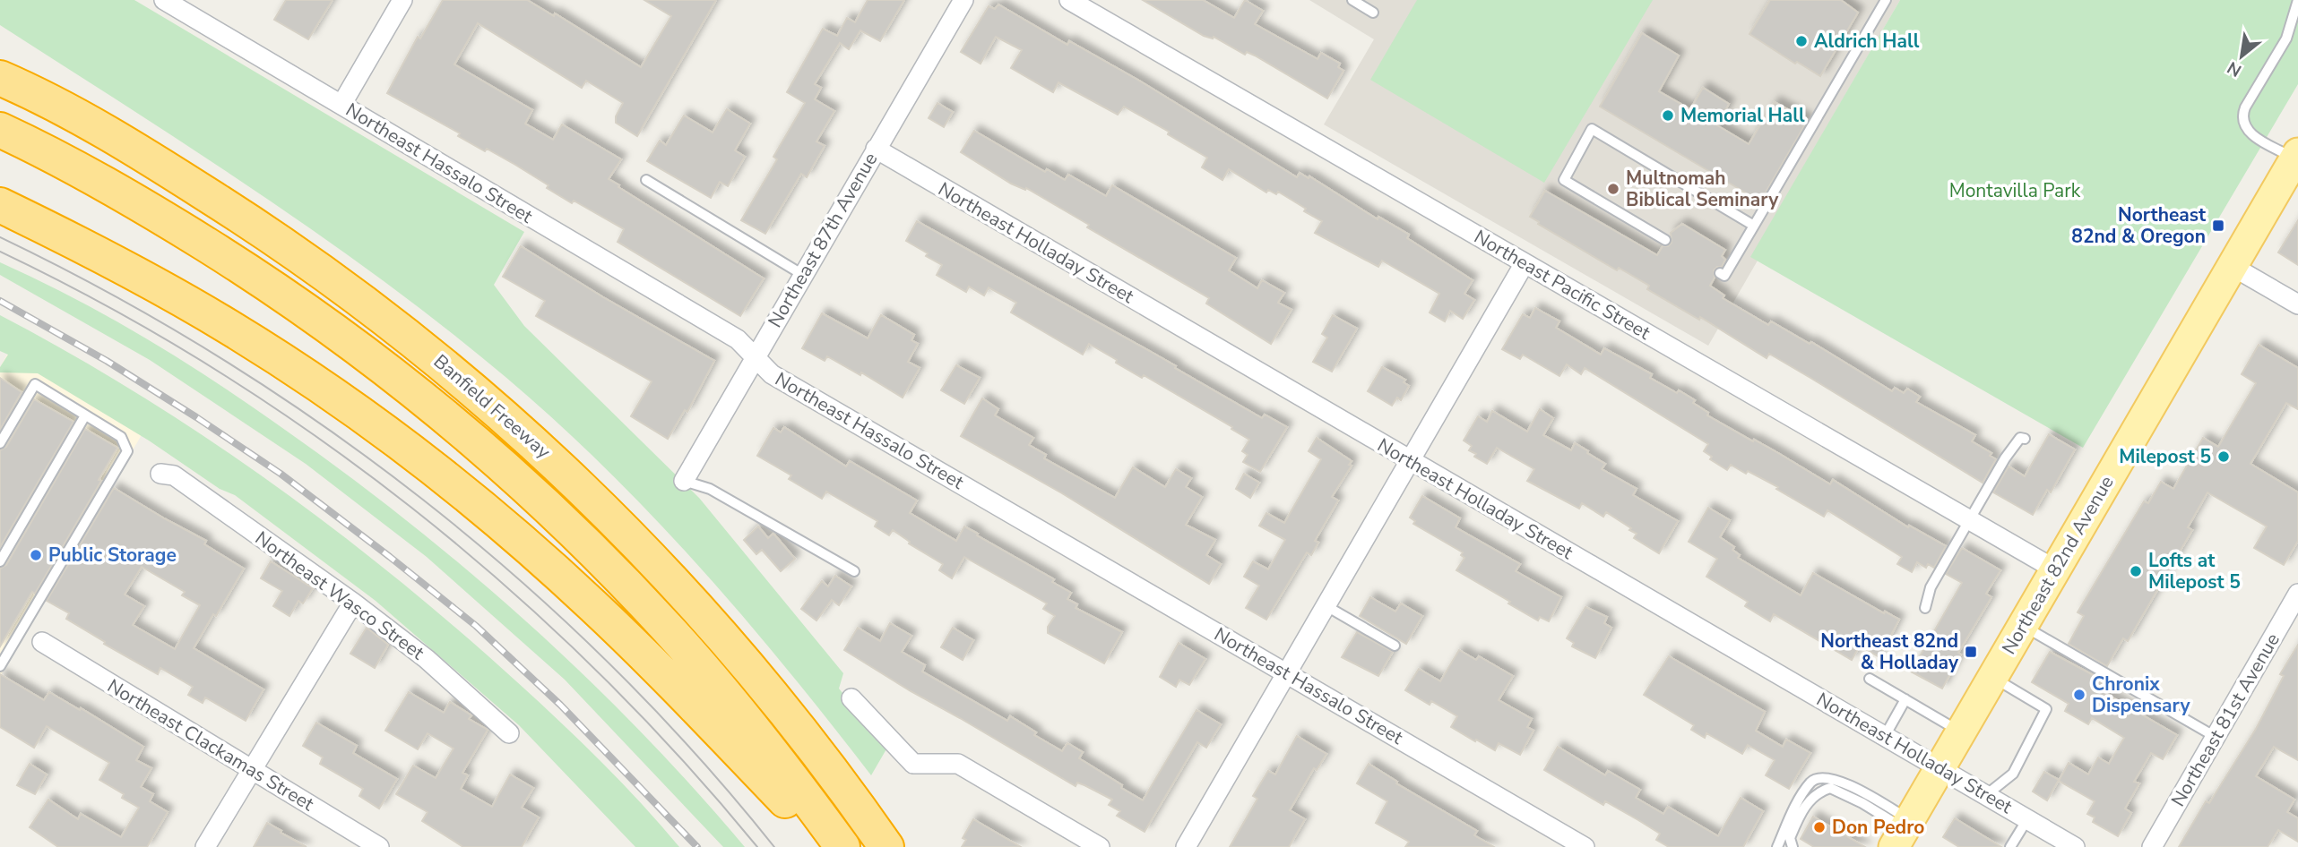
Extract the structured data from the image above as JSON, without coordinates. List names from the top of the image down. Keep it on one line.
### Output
{"streets":{"highway":["Banfield Freeway"],"main road":["Northeast 82nd Avenue"],"street":["Northeast Hassalo Street","Northeast 87th Avenue","Northeast Holladay Street","Northeast Pacific Street","Northeast Wasco Street","Northeast 81st Avenue","Northeast Clackamas Street"]},"crossings":[["Northeast Hassalo Street","Northeast 87th Avenue"],["Northeast 87th Avenue","Northeast Holladay Street"],["Northeast Holladay Street","Northeast 82nd Avenue"],["Northeast Pacific Street","Northeast 82nd Avenue"]],"parks":["Montavilla Park"],"places":{"other":["Aldrich Hall","Memorial Hall","Multnomah Biblical Seminary","Milepost 5","Public Storage","Lofts at Milepost 5","Chronix Dispensary","Don Pedro"],"transit":["Northeast 82nd & Oregon","Northeast 82nd & Holladay"]},"north":"bottom left"}
